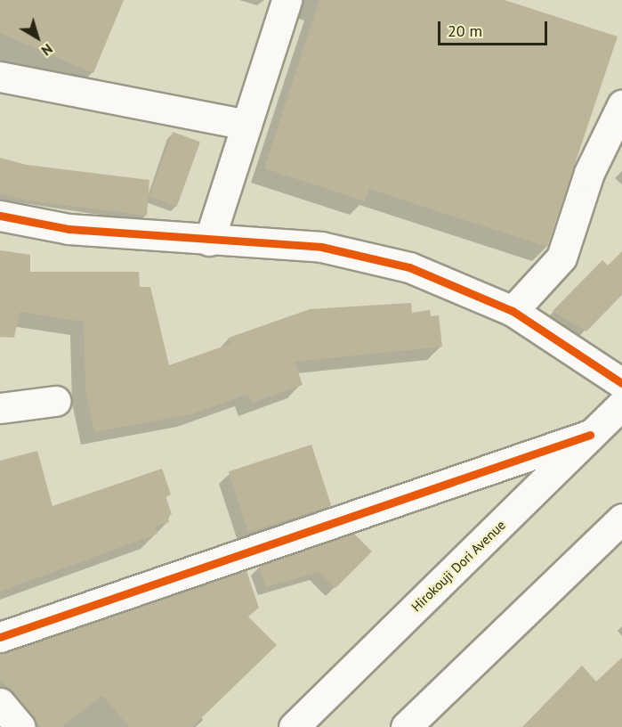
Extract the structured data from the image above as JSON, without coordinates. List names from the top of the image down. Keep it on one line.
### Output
{"streets":{"street":["Hirokouji Dori Avenue"]},"scale_bar":"20 m","north":"bottom right"}
